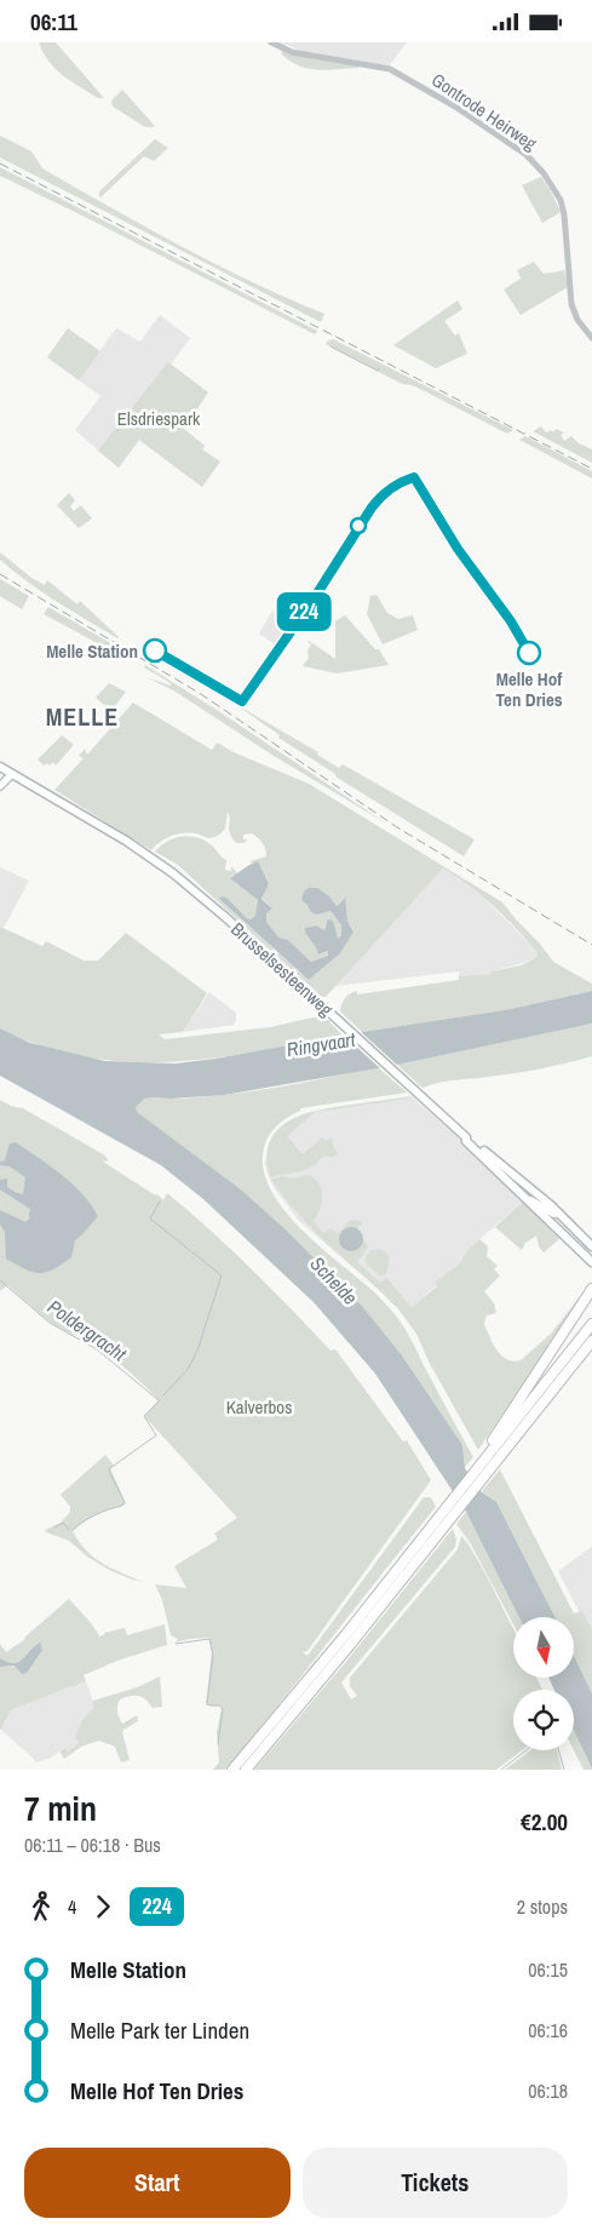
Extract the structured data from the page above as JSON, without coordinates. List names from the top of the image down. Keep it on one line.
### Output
{"streets":{"main road":["Brusselsesteenweg"],"street":["Gontrode Heirweg"]},"districts":["MELLE"],"water":["Ringvaart","Schelde","Poldergracht"],"parks":["Elsdriespark","Kalverbos"],"places":["Melle Station","Melle Hof Ten Dries"],"lines":["bus line 224"],"north":"bottom","page":{"status":"06:11","on_map":"224","heading":["7 min","06:11 – 06:18 · Bus","€2.00"],"legs":["4","224","2 stops"],"list":[{"name":"Melle Station","value":"06:15"},{"name":"Melle Park ter Linden","value":"06:16"},{"name":"Melle Hof Ten Dries","value":"06:18"}],"buttons":["Start","Tickets"]}}
